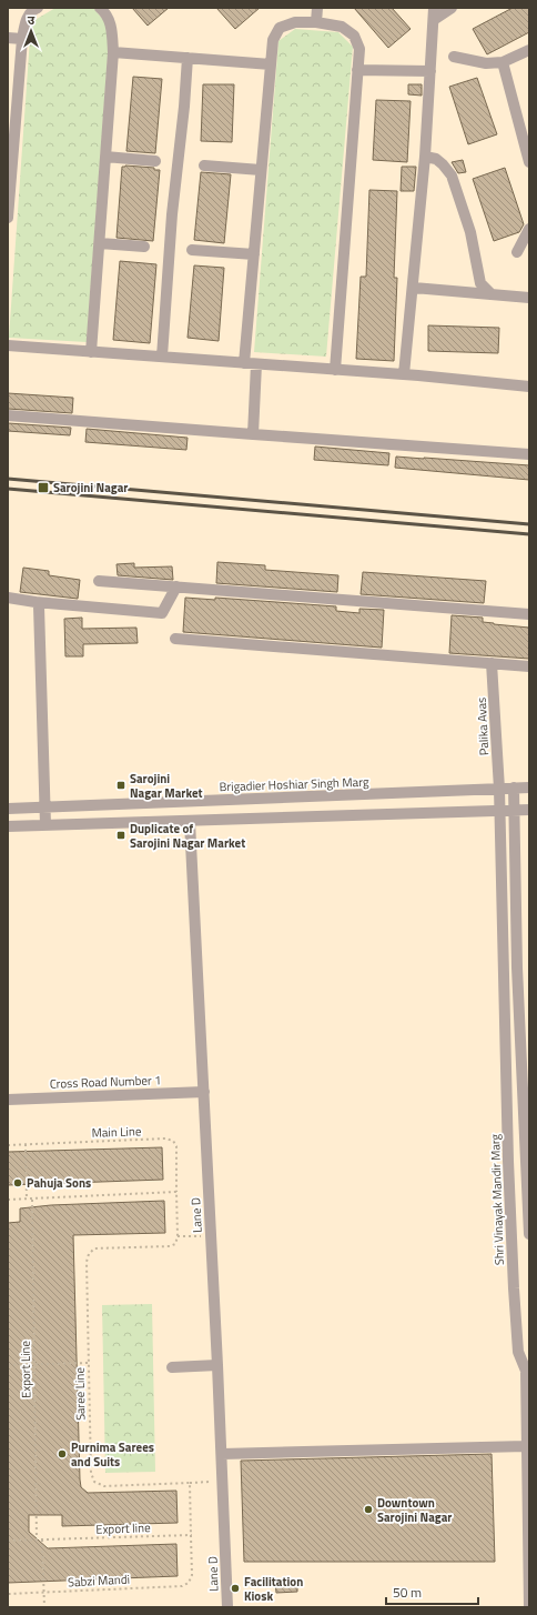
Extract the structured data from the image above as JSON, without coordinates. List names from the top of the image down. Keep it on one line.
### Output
{"streets":{"street":["Palika Avas","Brigadier Hoshiar Singh Marg","Cross Road Number 1","Shri Vinayak Mandir Marg","Lane D"],"path":["Main Line","Export Line","Saree Line","Export line","Sabzi Mandi"]},"crossings":[["Palika Avas","Brigadier Hoshiar Singh Marg"],["Palika Avas","Shri Vinayak Mandir Marg"],["Brigadier Hoshiar Singh Marg","Shri Vinayak Mandir Marg"],["Cross Road Number 1","Lane D"],["Export Line","Export line"],["Export line","Sabzi Mandi"]],"places":{"transit":["Sarojini Nagar","Sarojini Nagar Market","Duplicate of Sarojini Nagar Market"],"other":["Pahuja Sons","Purnima Sarees and Suits","Downtown Sarojini Nagar","Facilitation Kiosk"]},"scale_bar":"50 m","north":"top"}
